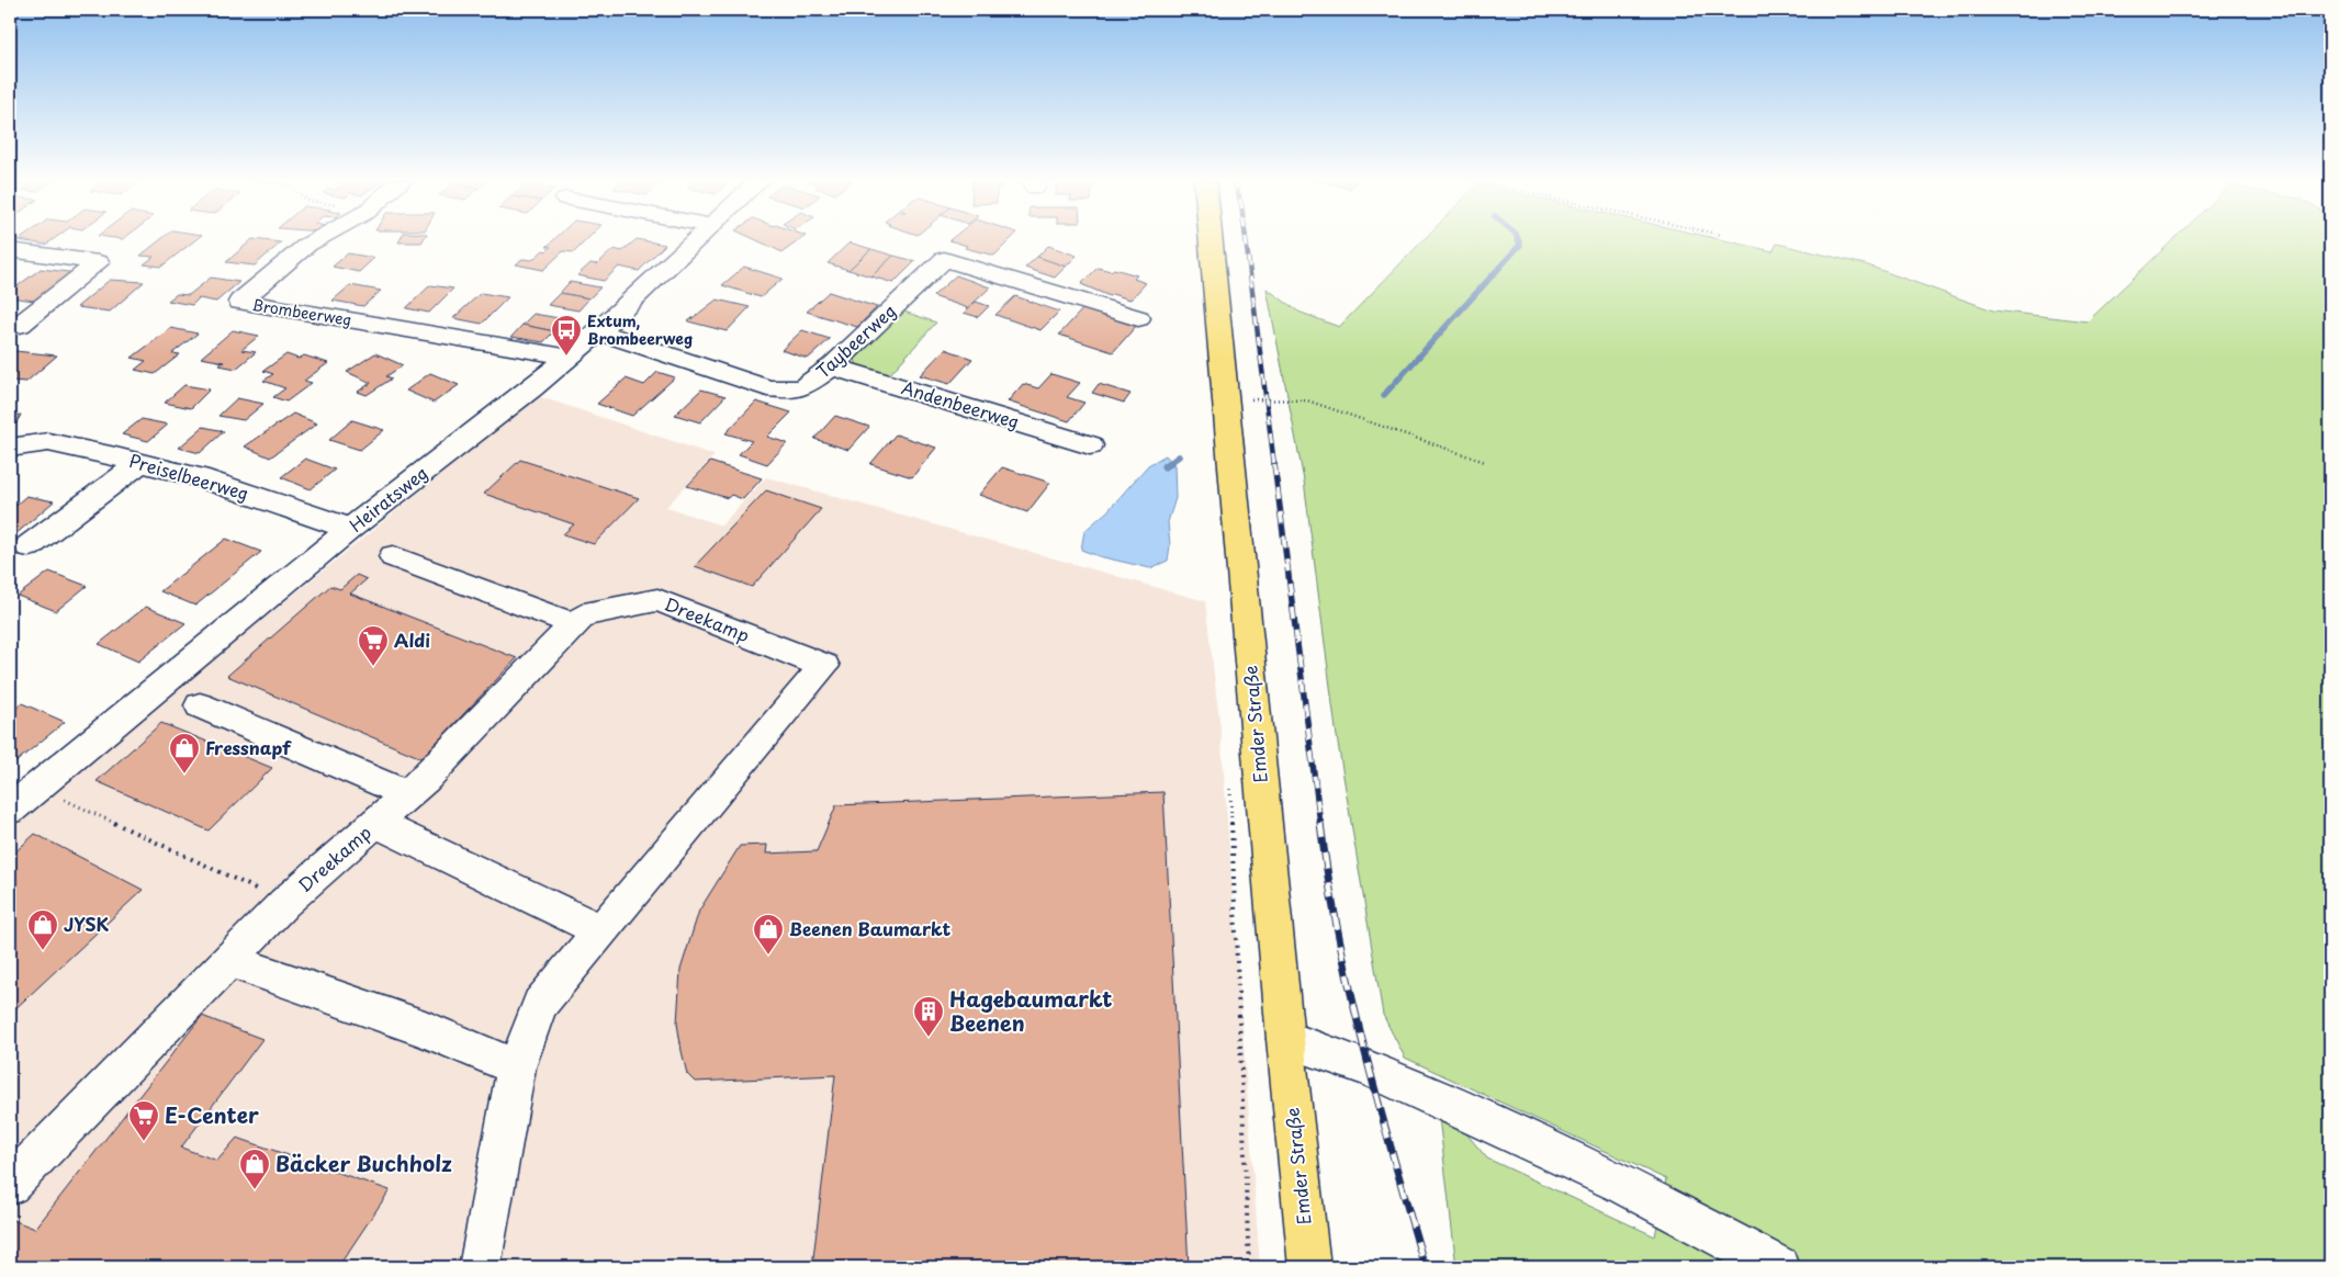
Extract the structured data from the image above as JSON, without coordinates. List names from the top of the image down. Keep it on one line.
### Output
{"streets":{"main road":["Emder Straße"],"street":["Brombeerweg","Taybeerweg","Andenbeerweg","Preiselbeerweg","Heiratsweg","Dreekamp"]},"crossings":[["Brombeerweg","Heiratsweg"],["Taybeerweg","Andenbeerweg"],["Taybeerweg","Heiratsweg"],["Preiselbeerweg","Heiratsweg"]],"places":{"bus stop":["Extum, Brombeerweg"],"supermarket":["Aldi","E-Center"],"shop":["Fressnapf","JYSK","Beenen Baumarkt","Bäcker Buchholz"],"building":["Hagebaumarkt Beenen"]}}
